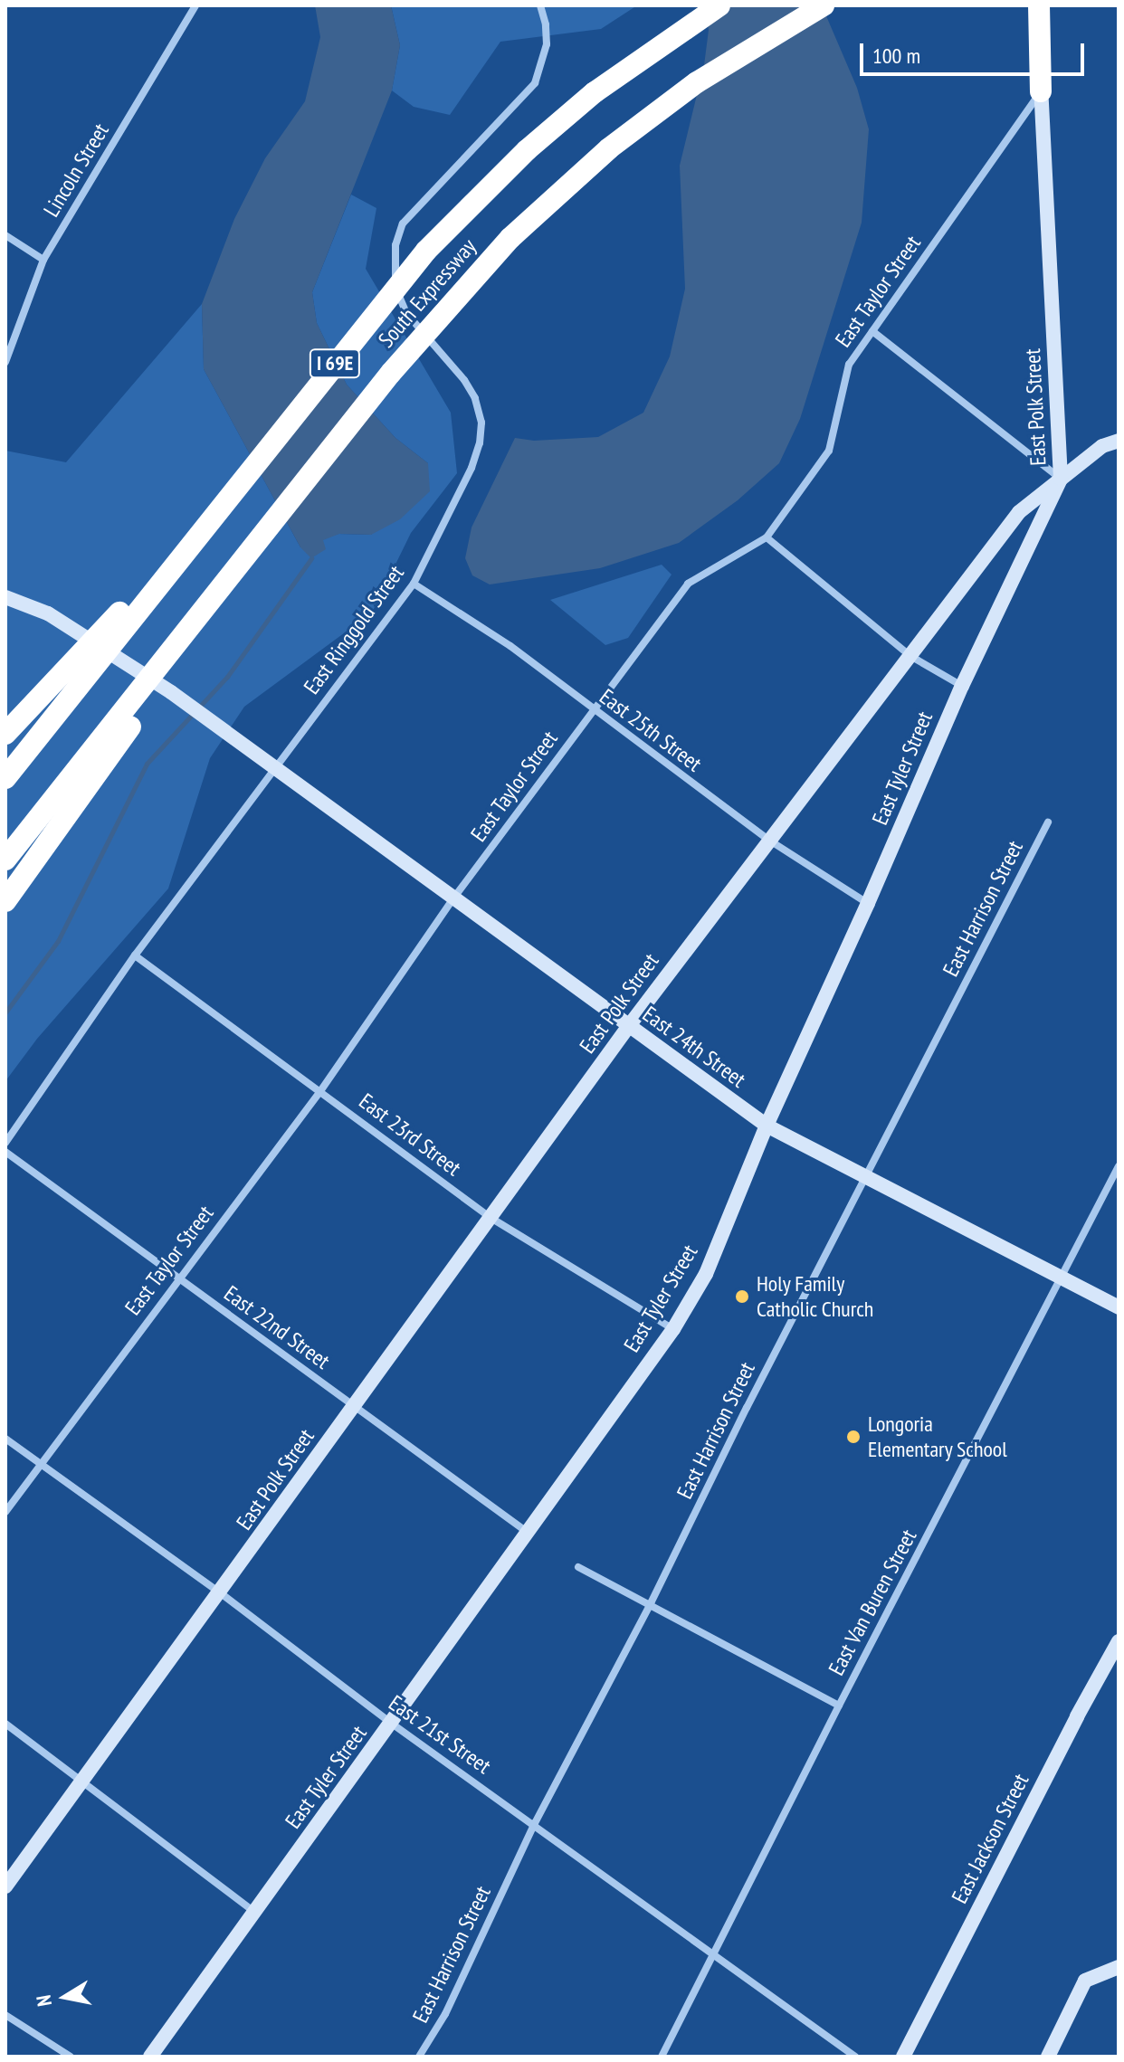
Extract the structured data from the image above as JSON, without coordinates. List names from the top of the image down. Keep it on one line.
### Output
{"streets":{"highway":["South Expressway","I 69E"],"street":["Lincoln Street","East Taylor Street","East Polk Street","East Ringgold Street","East 25th Street","East Tyler Street","East Harrison Street","East 24th Street","East 23rd Street","East 22nd Street","East Van Buren Street","East 21st Street","East Jackson Street"]},"crossings":[["East Taylor Street","East Polk Street"],["East Taylor Street","East 25th Street"],["East Taylor Street","East 24th Street"],["East Taylor Street","East 23rd Street"],["East Taylor Street","East 22nd Street"],["East Taylor Street","East 21st Street"],["East Polk Street","East 25th Street"],["East Polk Street","East Tyler Street"],["East Polk Street","East 24th Street"],["East Polk Street","East 23rd Street"],["East Polk Street","East 22nd Street"],["East Polk Street","East 21st Street"],["East Ringgold Street","East 25th Street"],["East Ringgold Street","East 24th Street"],["East Ringgold Street","East 23rd Street"],["East 25th Street","East Tyler Street"],["East Tyler Street","East 24th Street"],["East Tyler Street","East 23rd Street"],["East Tyler Street","East 22nd Street"],["East Tyler Street","East 21st Street"],["East Harrison Street","East 24th Street"],["East Harrison Street","East 21st Street"],["East 24th Street","East Van Buren Street"],["East Van Buren Street","East 21st Street"]],"places":["Holy Family Catholic Church","Longoria Elementary School"],"scale_bar":"100 m","north":"left"}
